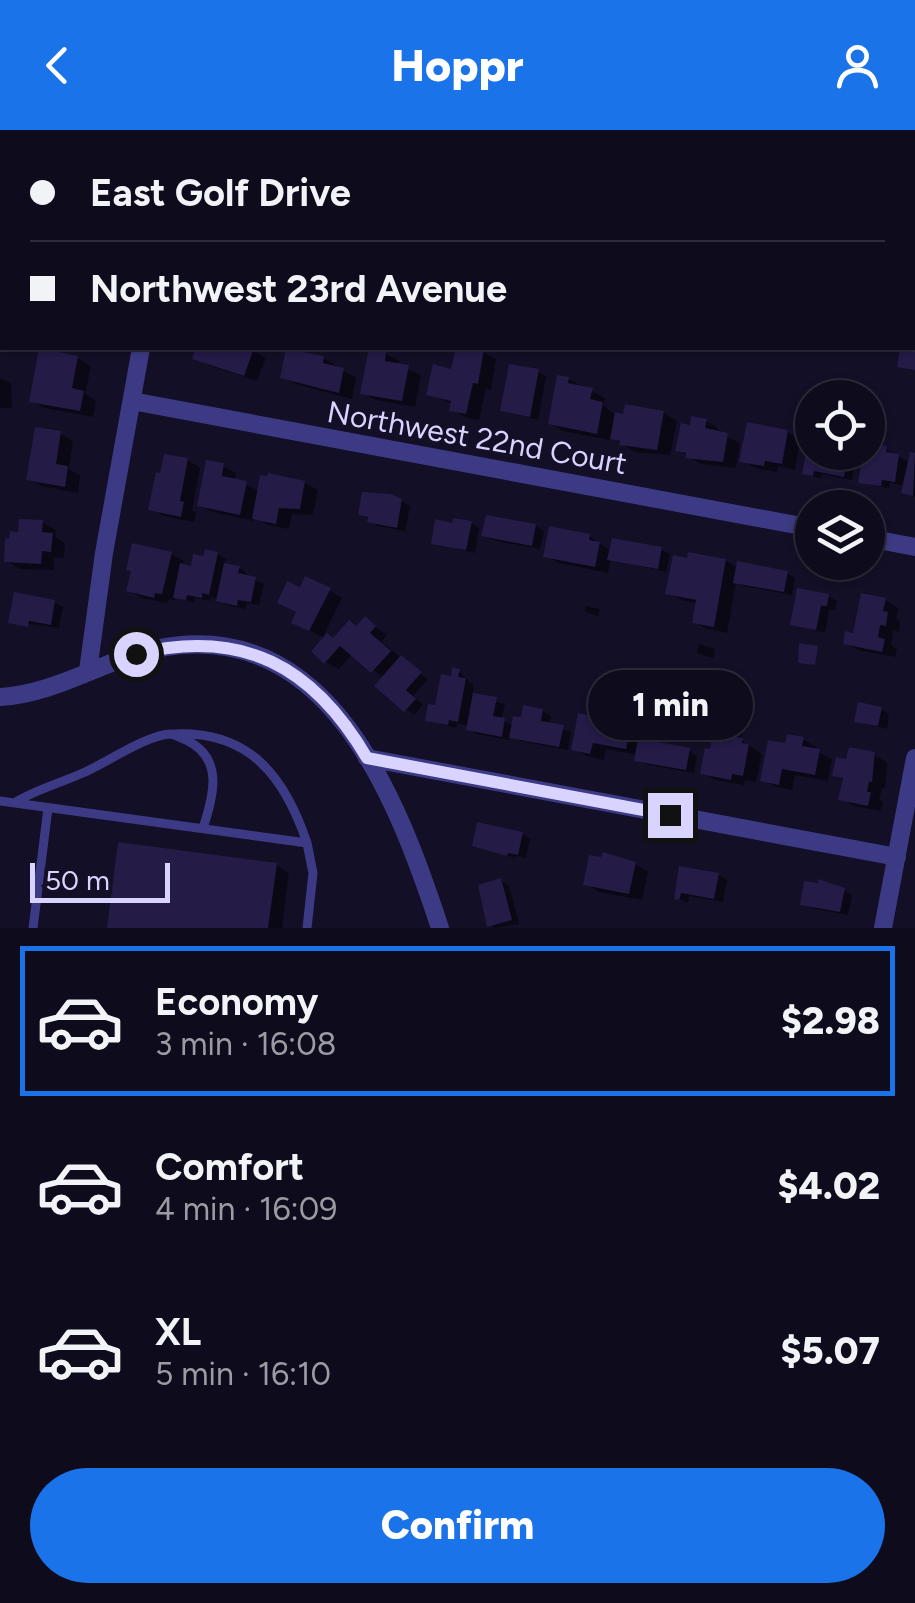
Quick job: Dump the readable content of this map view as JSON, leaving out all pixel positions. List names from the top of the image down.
{
  "streets": {
    "street": ["Northwest 22nd Court"]
  },
  "scale_bar": "50 m",
  "page": {
    "header": "Hoppr",
    "banner": ["East Golf Drive", "Northwest 23rd Avenue"],
    "bubble": "1 min",
    "scale": "50 m",
    "list": [
      {
        "name": "Economy",
        "note": "3 min · 16:08",
        "value": "$2.98"
      },
      {
        "name": "Comfort",
        "note": "4 min · 16:09",
        "value": "$4.02"
      },
      {
        "name": "XL",
        "note": "5 min · 16:10",
        "value": "$5.07"
      }
    ],
    "buttons": "Confirm"
  }
}
